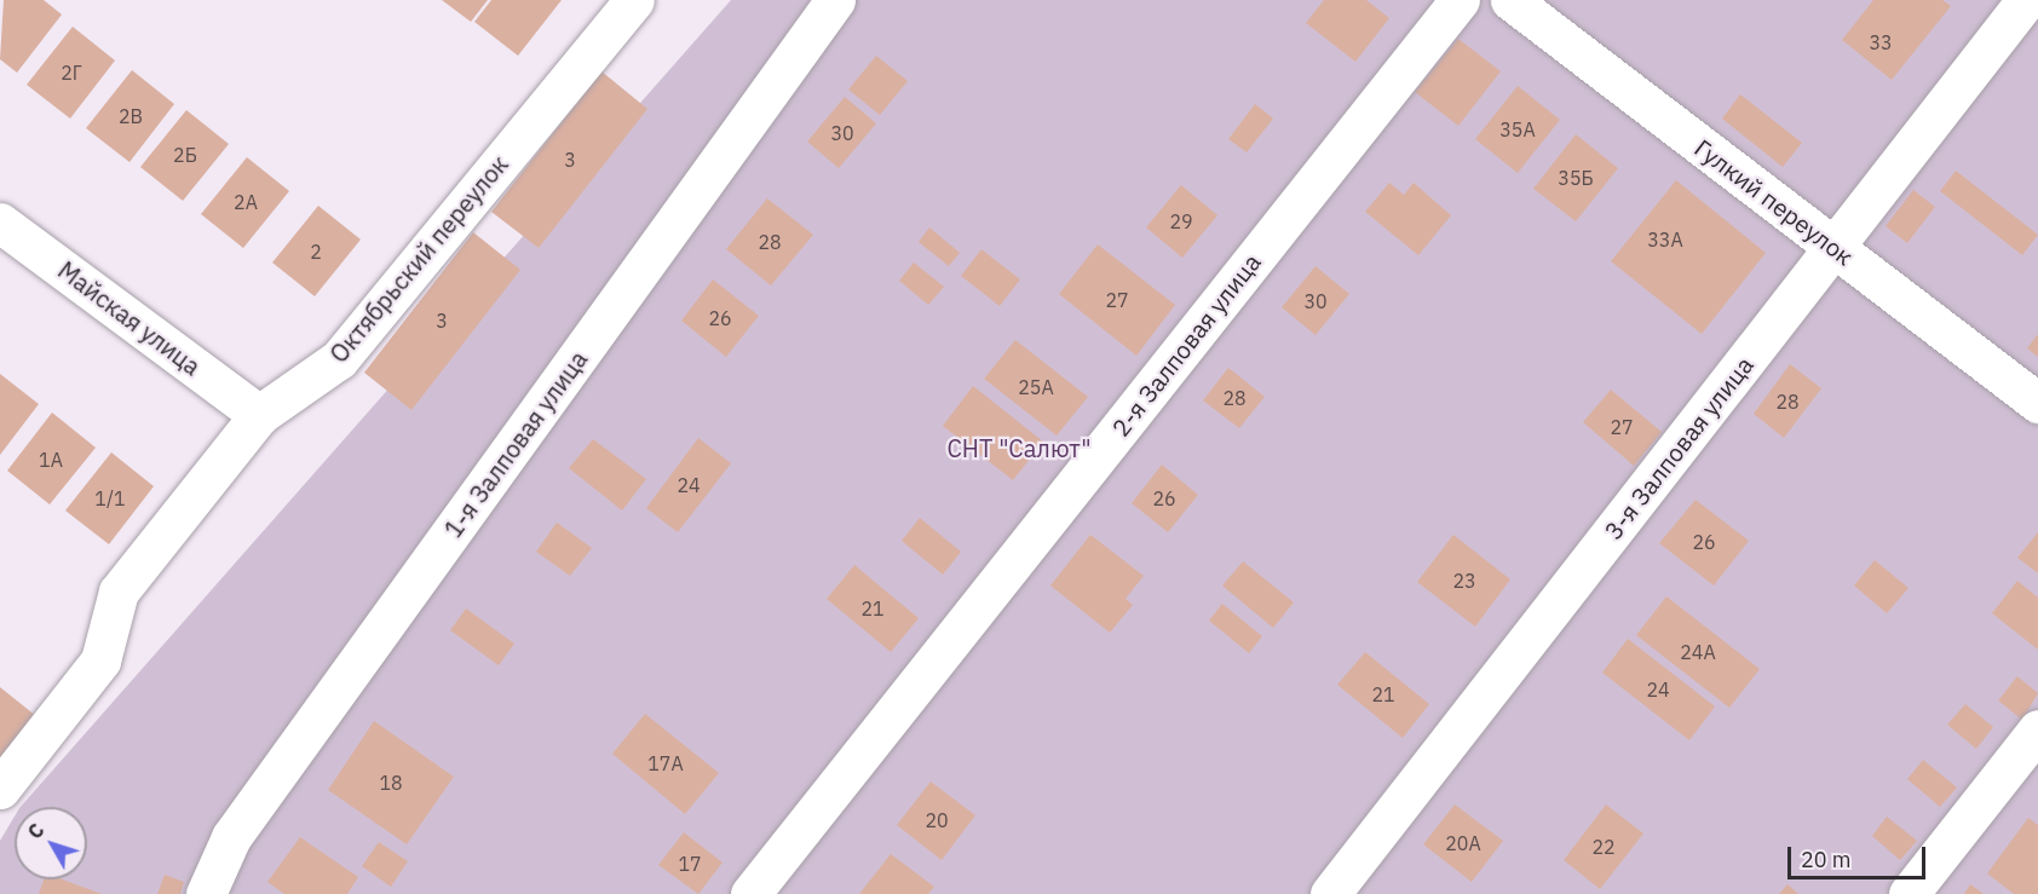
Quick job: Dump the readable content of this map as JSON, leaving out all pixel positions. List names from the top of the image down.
{
  "streets": {
    "street": [
      "Гулкий переулок",
      "Октябрьский переулок",
      "Майская улица",
      "2-я Залповая улица",
      "1-я Залповая улица",
      "3-я Залповая улица"
    ]
  },
  "crossings": [
    ["Гулкий переулок", "3-я Залповая улица"],
    ["Октябрьский переулок", "Майская улица"]
  ],
  "parks": ["СНТ \"Салют\""],
  "house_numbers": [
    "33",
    "2Г",
    "2В",
    "35А",
    "30",
    "2Б",
    "3",
    "35Б",
    "2А",
    "29",
    "33А",
    "28",
    "2",
    "27",
    "30",
    "26",
    "3",
    "25А",
    "28",
    "28",
    "27",
    "1А",
    "24",
    "1/1",
    "26",
    "26",
    "23",
    "21",
    "24А",
    "24",
    "21",
    "17А",
    "18",
    "20",
    "20А",
    "22",
    "17"
  ],
  "scale_bar": "20 m",
  "north": "top left"
}
